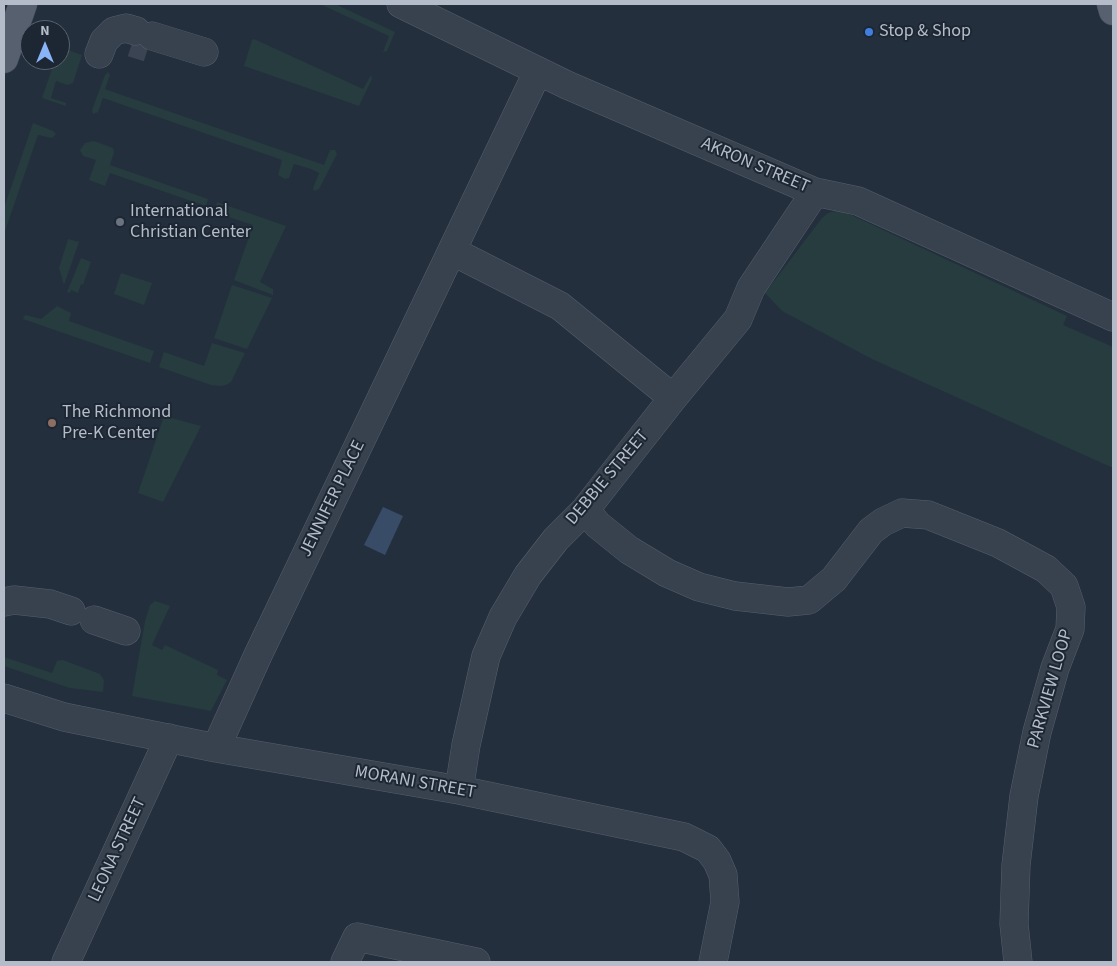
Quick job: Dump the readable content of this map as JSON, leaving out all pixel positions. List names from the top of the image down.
{
  "streets": {
    "street": [
      "AKRON STREET",
      "DEBBIE STREET",
      "JENNIFER PLACE",
      "PARKVIEW LOOP",
      "MORANI STREET",
      "LEONA STREET"
    ]
  },
  "crossings": [
    ["AKRON STREET", "DEBBIE STREET"],
    ["AKRON STREET", "JENNIFER PLACE"],
    ["DEBBIE STREET", "PARKVIEW LOOP"],
    ["DEBBIE STREET", "MORANI STREET"],
    ["JENNIFER PLACE", "MORANI STREET"],
    ["MORANI STREET", "LEONA STREET"]
  ],
  "places": ["Stop & Shop", "International Christian Center", "The Richmond Pre-K Center"],
  "north": "top"
}
